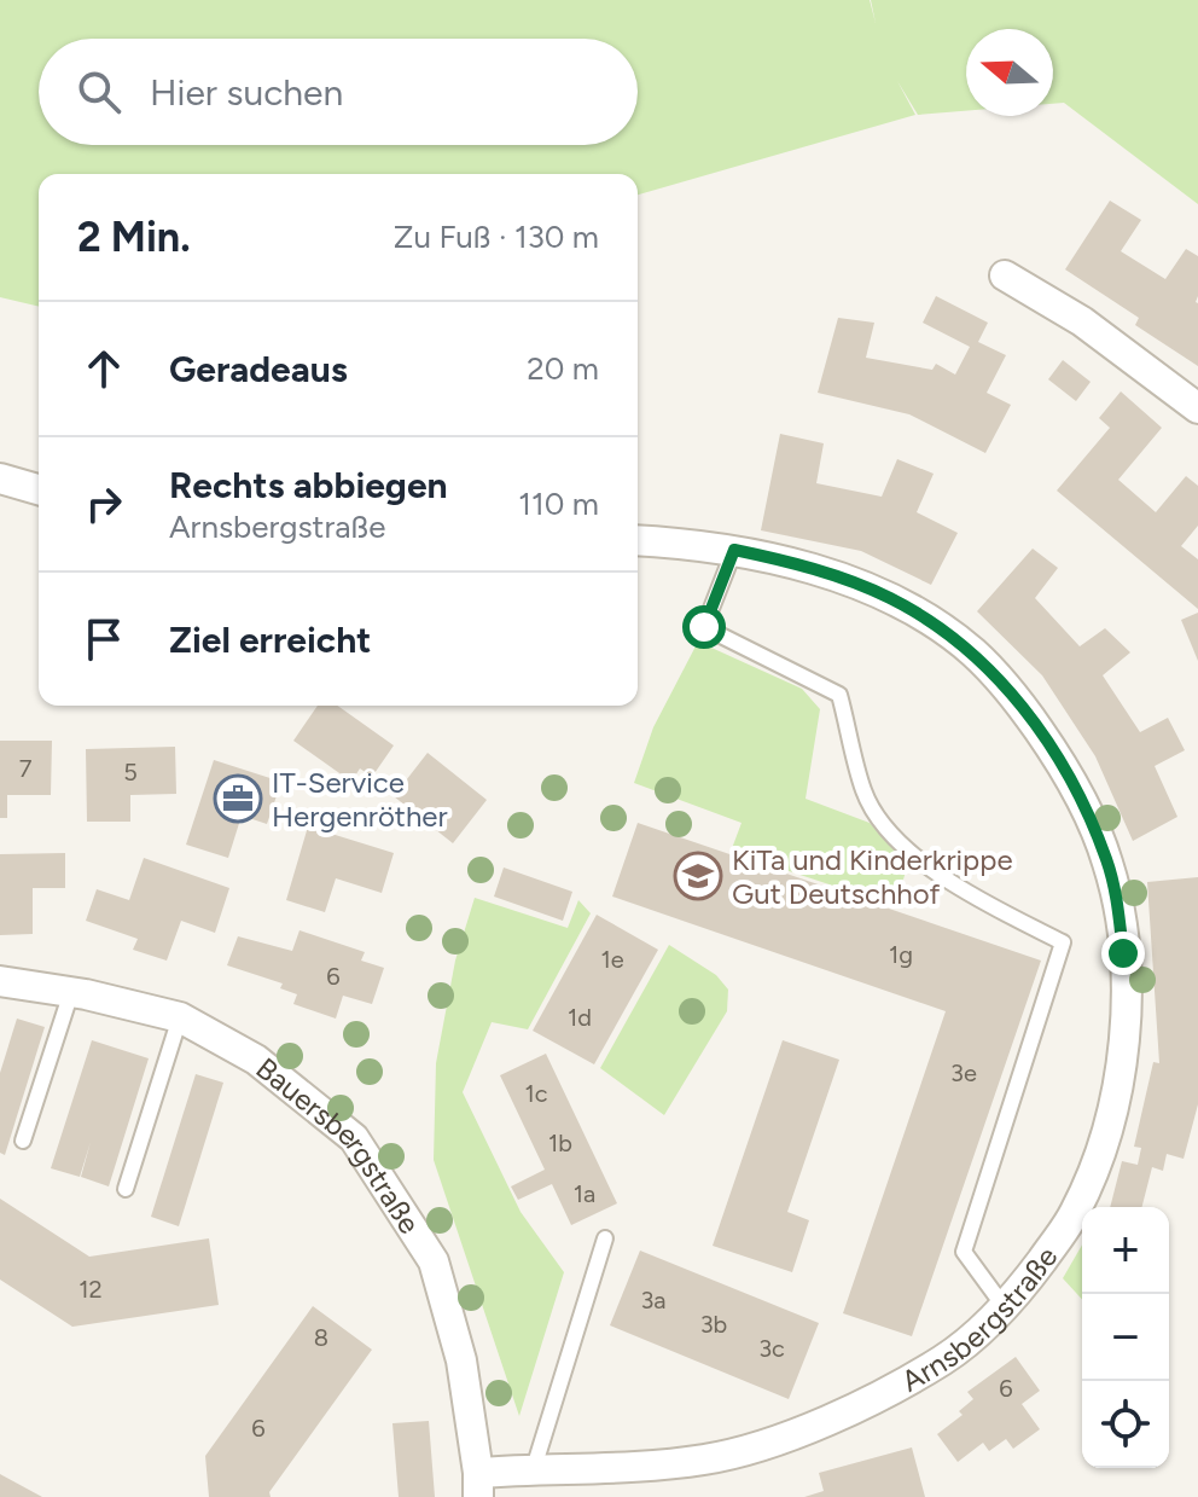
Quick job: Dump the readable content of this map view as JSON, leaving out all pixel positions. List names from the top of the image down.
{
  "streets": {
    "street": ["Bauersbergstraße", "Arnsbergstraße"]
  },
  "crossings": [
    ["Bauersbergstraße", "Arnsbergstraße"]
  ],
  "places": {
    "office": ["IT-Service Hergenröther"],
    "school or university": ["KiTa und Kinderkrippe Gut Deutschhof"]
  },
  "house_numbers": [
    "7",
    "5",
    "1g",
    "1e",
    "6",
    "1d",
    "3e",
    "1c",
    "1b",
    "1a",
    "12",
    "3a",
    "3b",
    "8",
    "3c",
    "6",
    "6"
  ],
  "north": "left",
  "page": {
    "search": "Hier suchen",
    "heading": ["2 Min.", "Zu Fuß · 130 m"],
    "list": [
      ["Geradeaus", "20 m"],
      ["Rechts abbiegen", "Arnsbergstraße", "110 m"],
      "Ziel erreicht"
    ],
    "map_buttons": ["+", "−"]
  }
}
